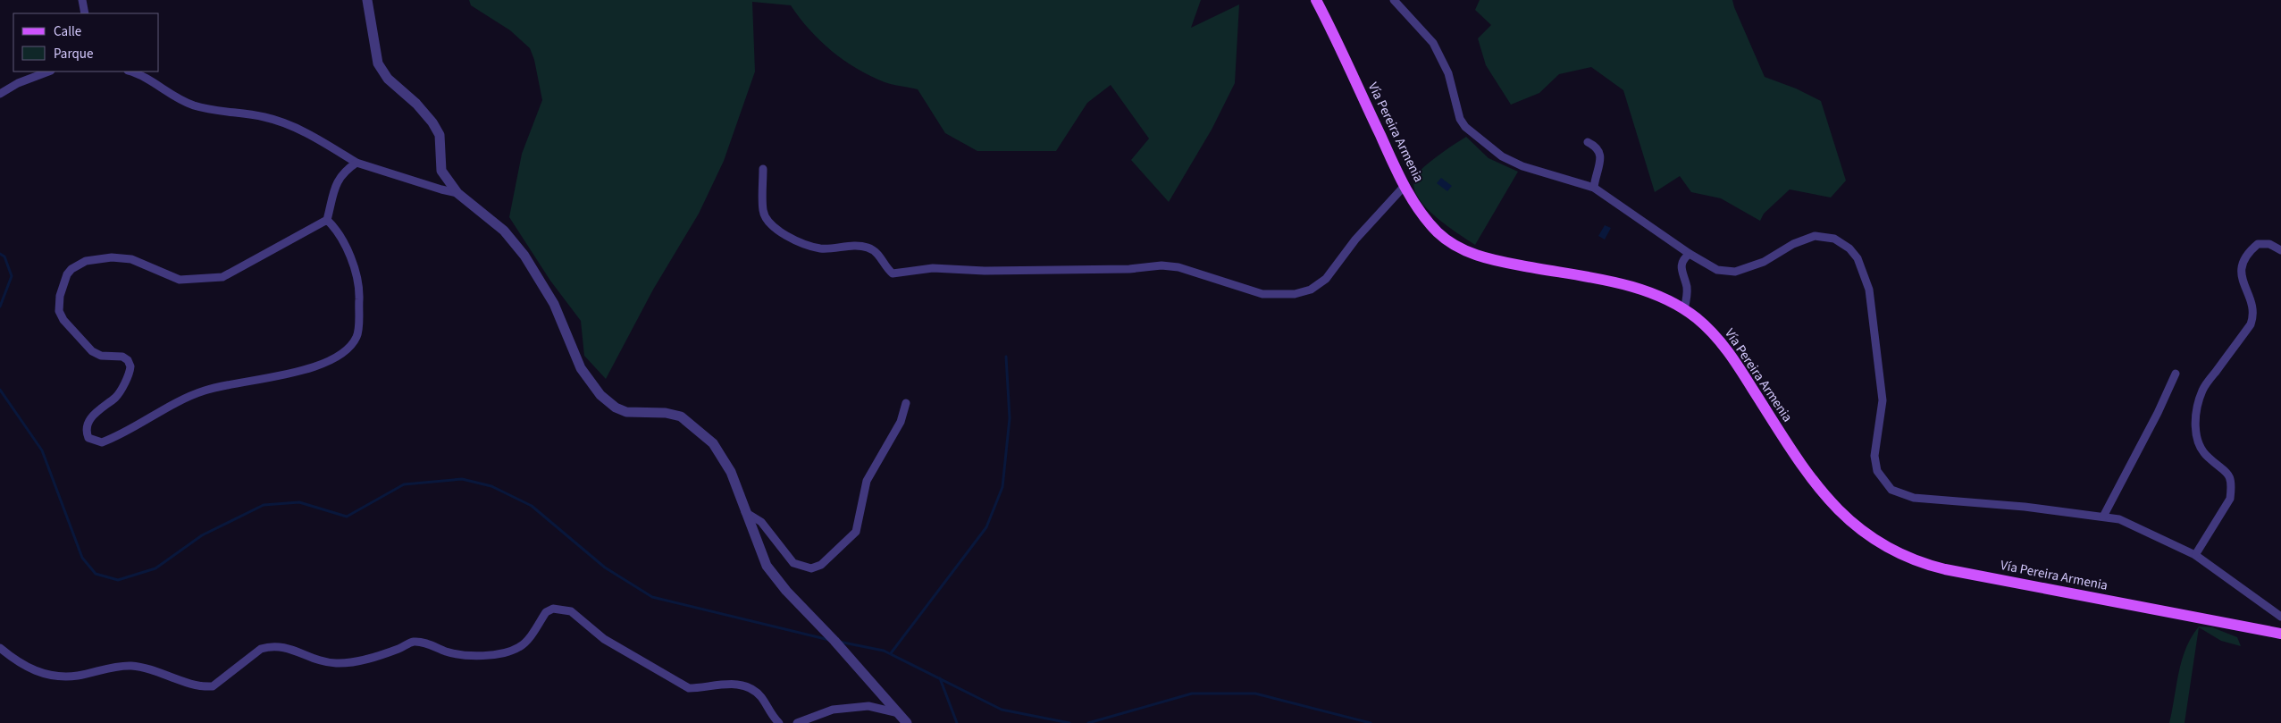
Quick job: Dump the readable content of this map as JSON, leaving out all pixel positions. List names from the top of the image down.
{
  "streets": {
    "main road": ["Vía Pereira Armenia"]
  },
  "legend": ["Calle", "Parque"]
}
